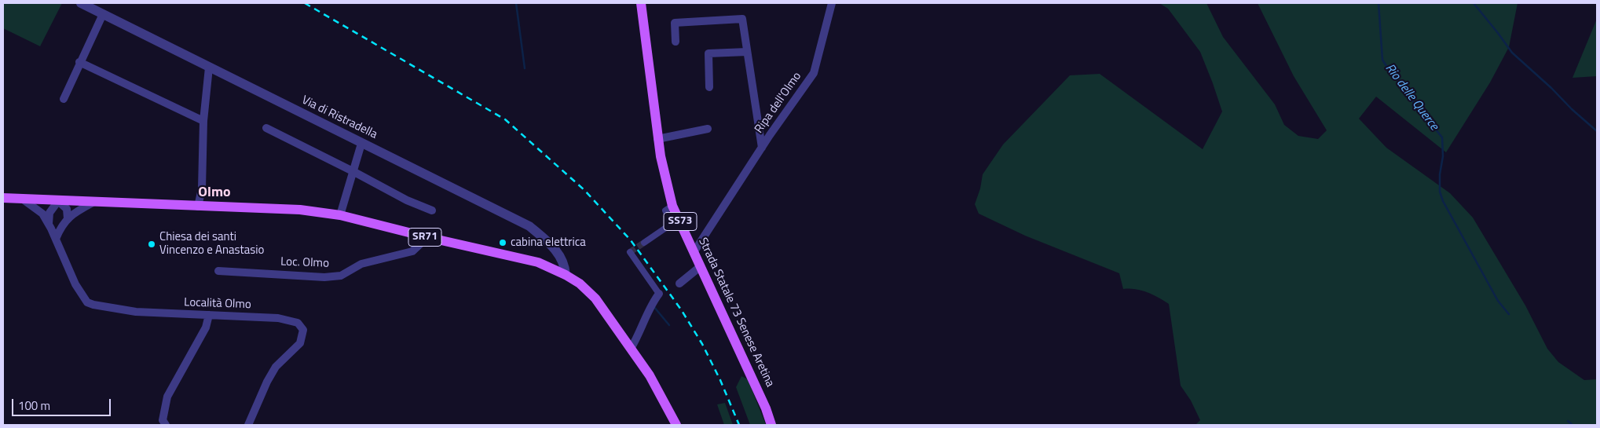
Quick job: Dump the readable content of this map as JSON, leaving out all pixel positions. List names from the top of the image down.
{
  "streets": {
    "main road": ["SS73", "SR71", "Strada Statale 73 Senese Aretina"],
    "street": [
      "Ripa dell'Olmo",
      "Via di Ristradella",
      "Loc. Olmo",
      "Località Olmo"
    ]
  },
  "crossings": [
    ["Ripa dell'Olmo", "Strada Statale 73 Senese Aretina"],
    ["Via di Ristradella", "SR71"],
    ["SR71", "Loc. Olmo"]
  ],
  "districts": ["Olmo"],
  "water": ["Rio delle Querce"],
  "places": ["cabina elettrica", "Chiesa dei santi Vincenzo e Anastasio"],
  "scale_bar": "100 m"
}
